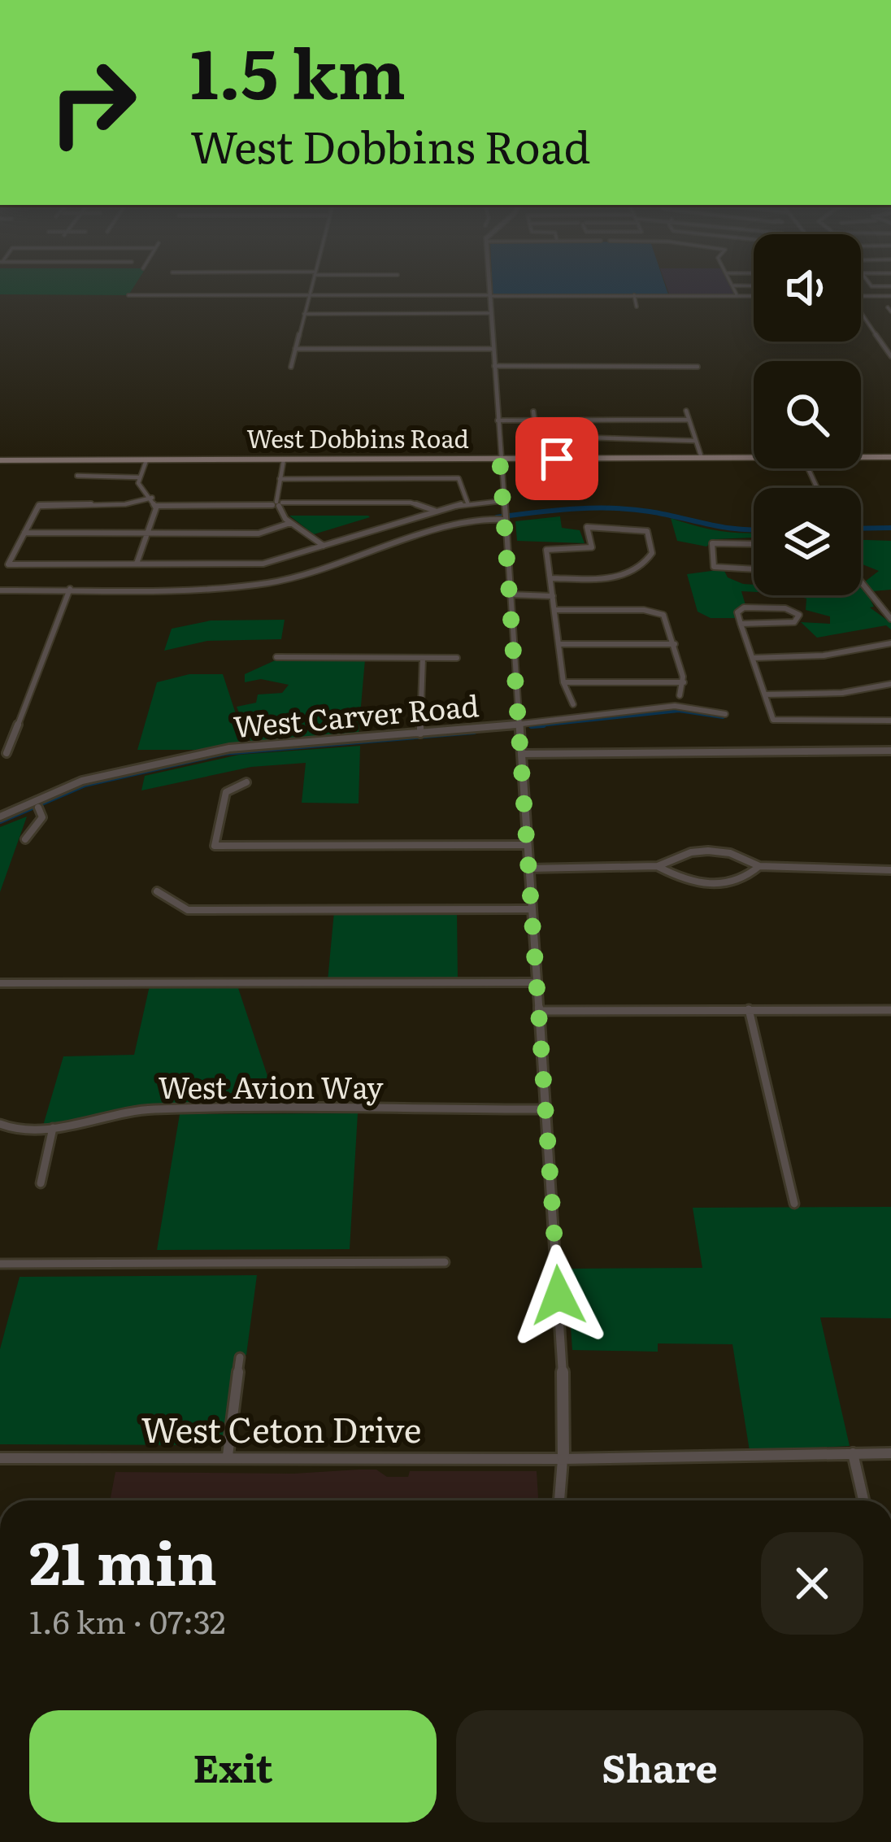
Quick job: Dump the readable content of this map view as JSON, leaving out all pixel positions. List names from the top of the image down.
{
  "streets": {
    "main road": ["West Dobbins Road"],
    "street": ["West Carver Road", "West Avion Way", "West Ceton Drive"]
  },
  "page": {
    "turn": ["1.5 km", "West Dobbins Road"],
    "heading": ["21 min", "1.6 km · 07:32"],
    "buttons": ["Exit", "Share"]
  }
}
